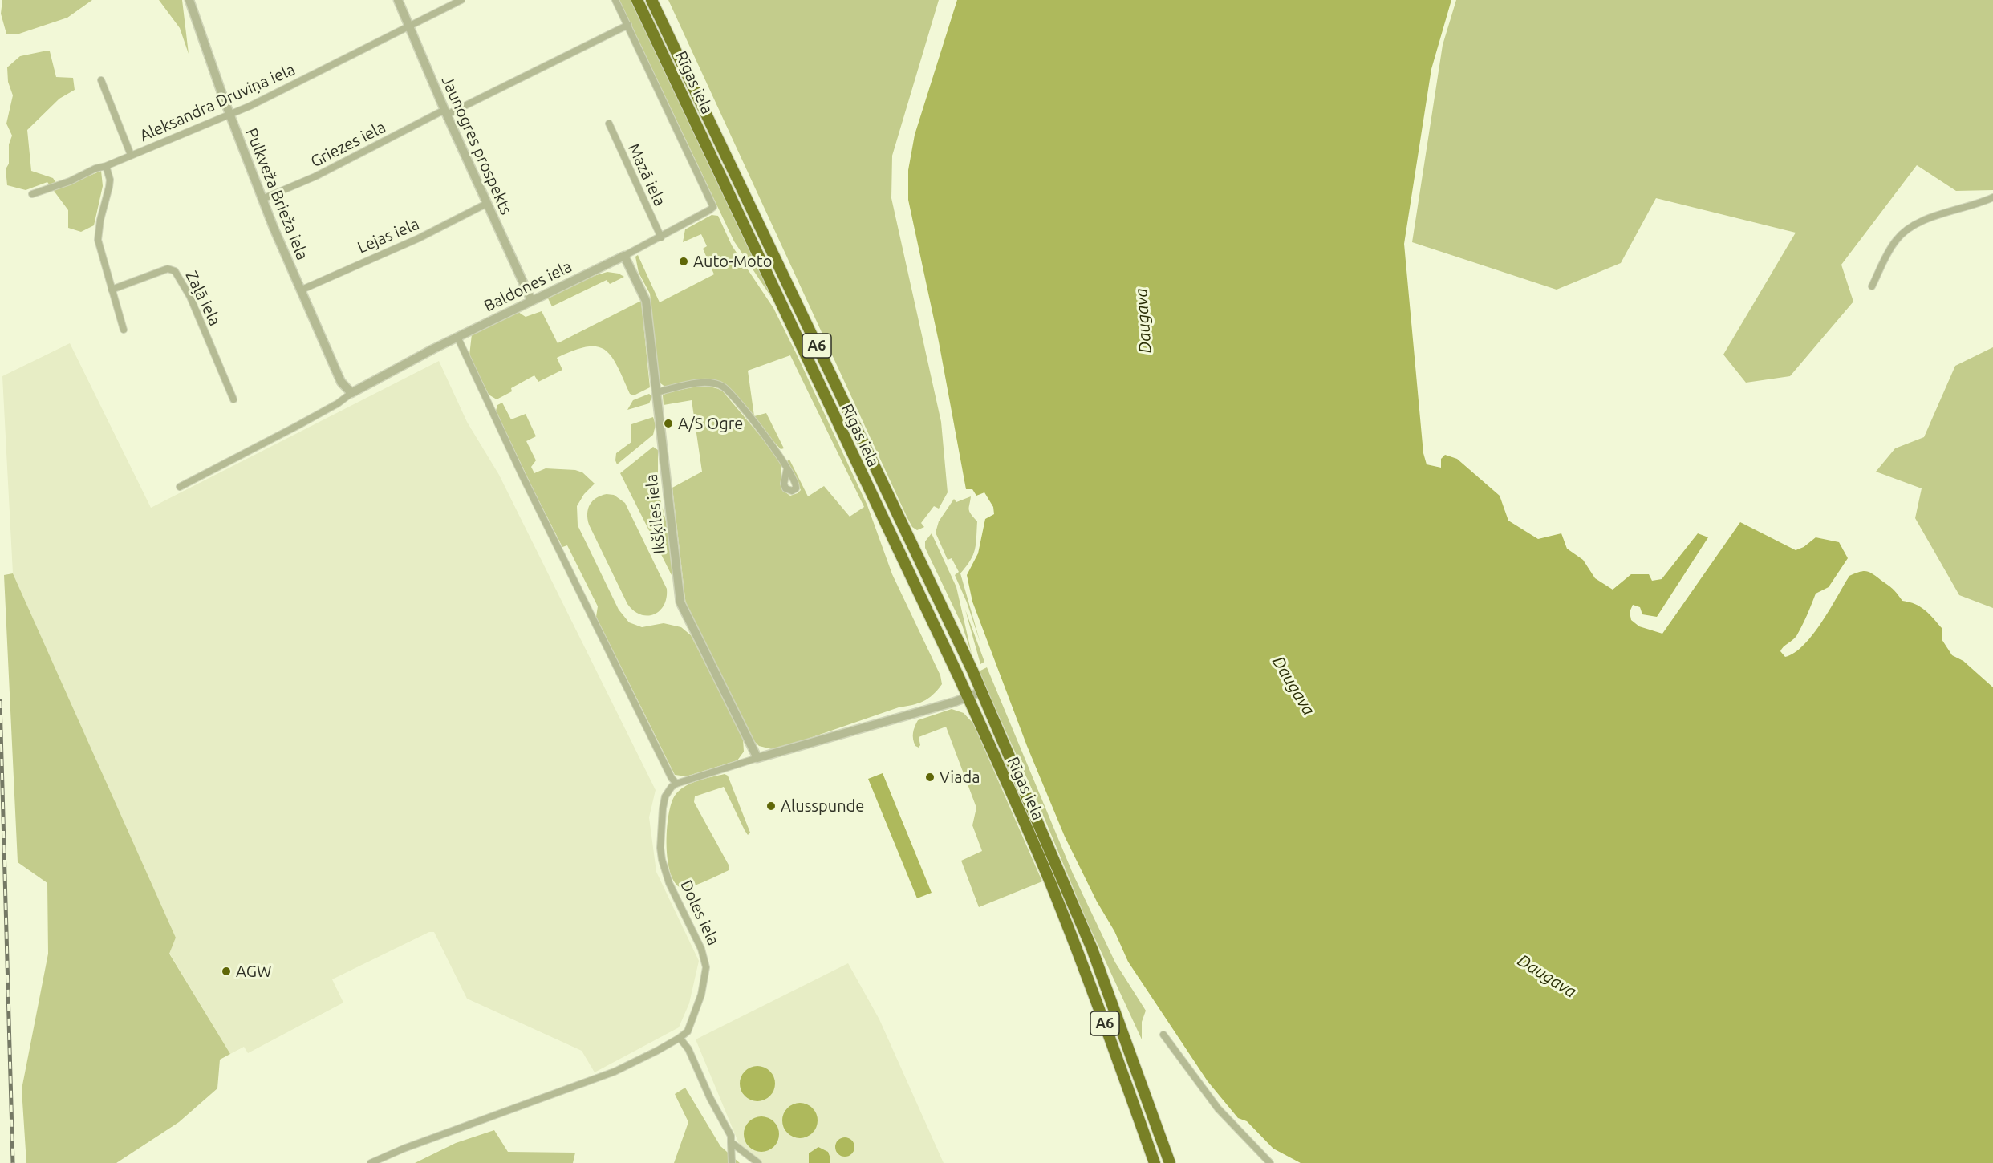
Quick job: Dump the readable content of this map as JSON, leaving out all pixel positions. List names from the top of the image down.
{
  "streets": {
    "highway": ["Rīgas iela", "A6"],
    "street": [
      "Aleksandra Druviņa iela",
      "Griezes iela",
      "Jaunogres prospekts",
      "Mazā iela",
      "Pulkveža Brieža iela",
      "Lejas iela",
      "Baldones iela",
      "Zaļā iela",
      "Ikšķiles iela",
      "Doles iela"
    ]
  },
  "crossings": [
    ["Aleksandra Druviņa iela", "Jaunogres prospekts"],
    ["Aleksandra Druviņa iela", "Pulkveža Brieža iela"],
    ["Griezes iela", "Jaunogres prospekts"],
    ["Griezes iela", "Pulkveža Brieža iela"],
    ["Griezes iela", "Baldones iela"],
    ["Jaunogres prospekts", "Lejas iela"],
    ["Jaunogres prospekts", "Baldones iela"],
    ["Mazā iela", "Baldones iela"],
    ["Pulkveža Brieža iela", "Lejas iela"],
    ["Pulkveža Brieža iela", "Baldones iela"],
    ["Baldones iela", "Ikšķiles iela"]
  ],
  "water": ["Daugava"],
  "places": [
    "Auto-Moto",
    "A/S Ogre",
    "Viada",
    "Alusspunde",
    "AGW"
  ]
}
